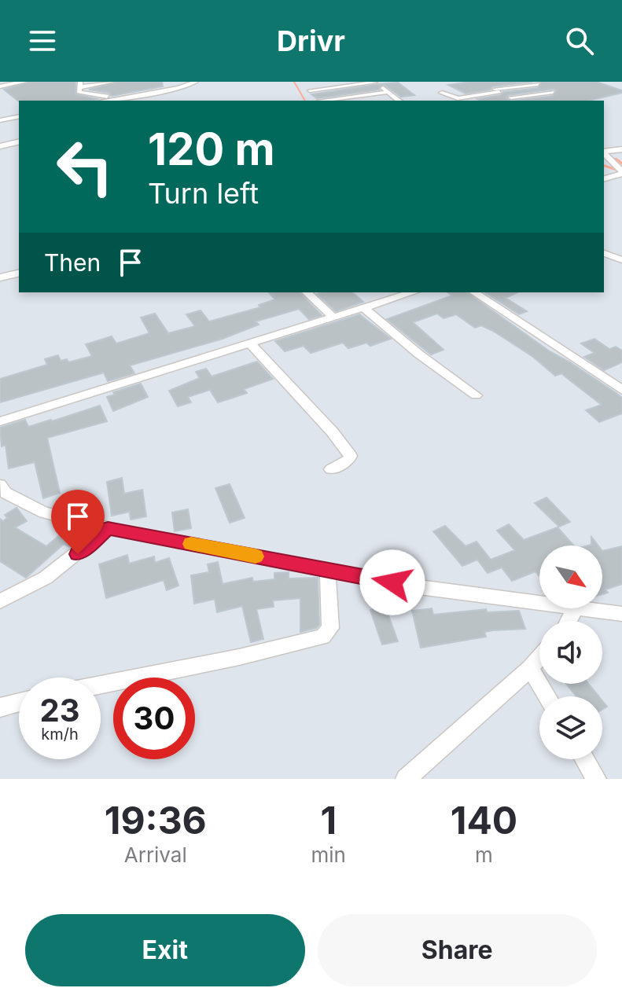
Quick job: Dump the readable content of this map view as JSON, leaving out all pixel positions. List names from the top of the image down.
{
  "north": "bottom right",
  "page": {
    "header": "Drivr",
    "turn": ["120 m", "Turn left"],
    "then": "Then",
    "speed": "23 km/h",
    "limit": "30",
    "eta": [
      "19:36",
      "Arrival",
      "1",
      "min",
      "140",
      "m"
    ],
    "buttons": ["Exit", "Share"]
  }
}
